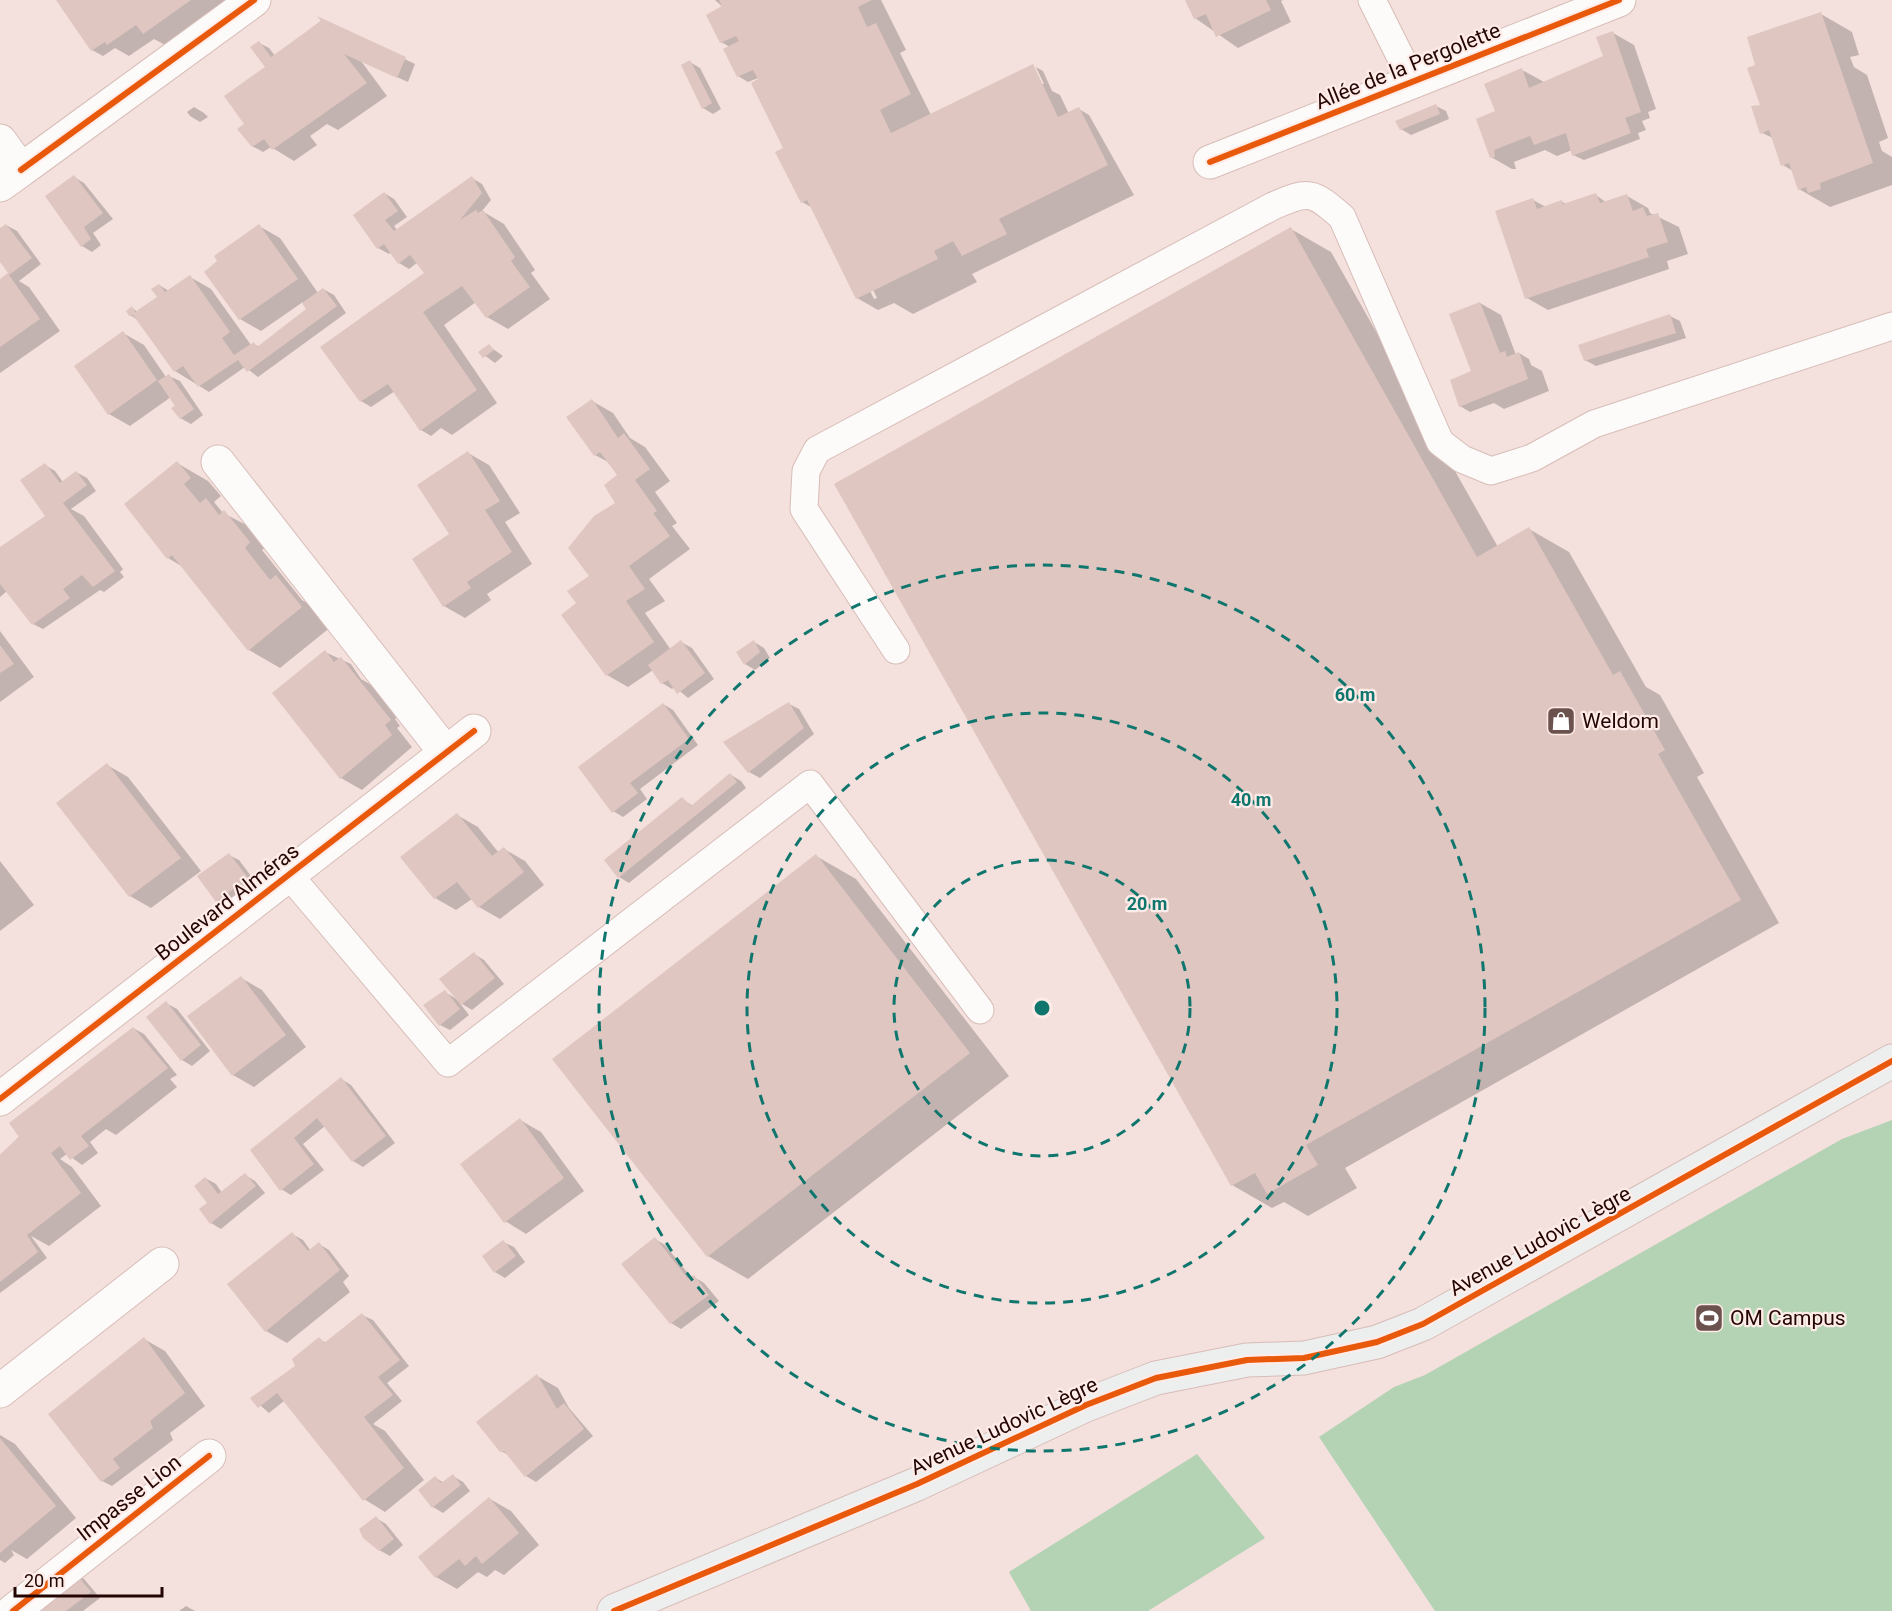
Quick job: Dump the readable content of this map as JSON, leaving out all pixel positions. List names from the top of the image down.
{
  "streets": {
    "street": [
      "Allée de la Pergolette",
      "Boulevard Alméras",
      "Avenue Ludovic Lègre",
      "Impasse Lion"
    ]
  },
  "places": {
    "shop": ["Weldom"],
    "sports": ["OM Campus"]
  },
  "scale_bar": "20 m",
  "rings": ["60 m", "40 m", "20 m"]
}
